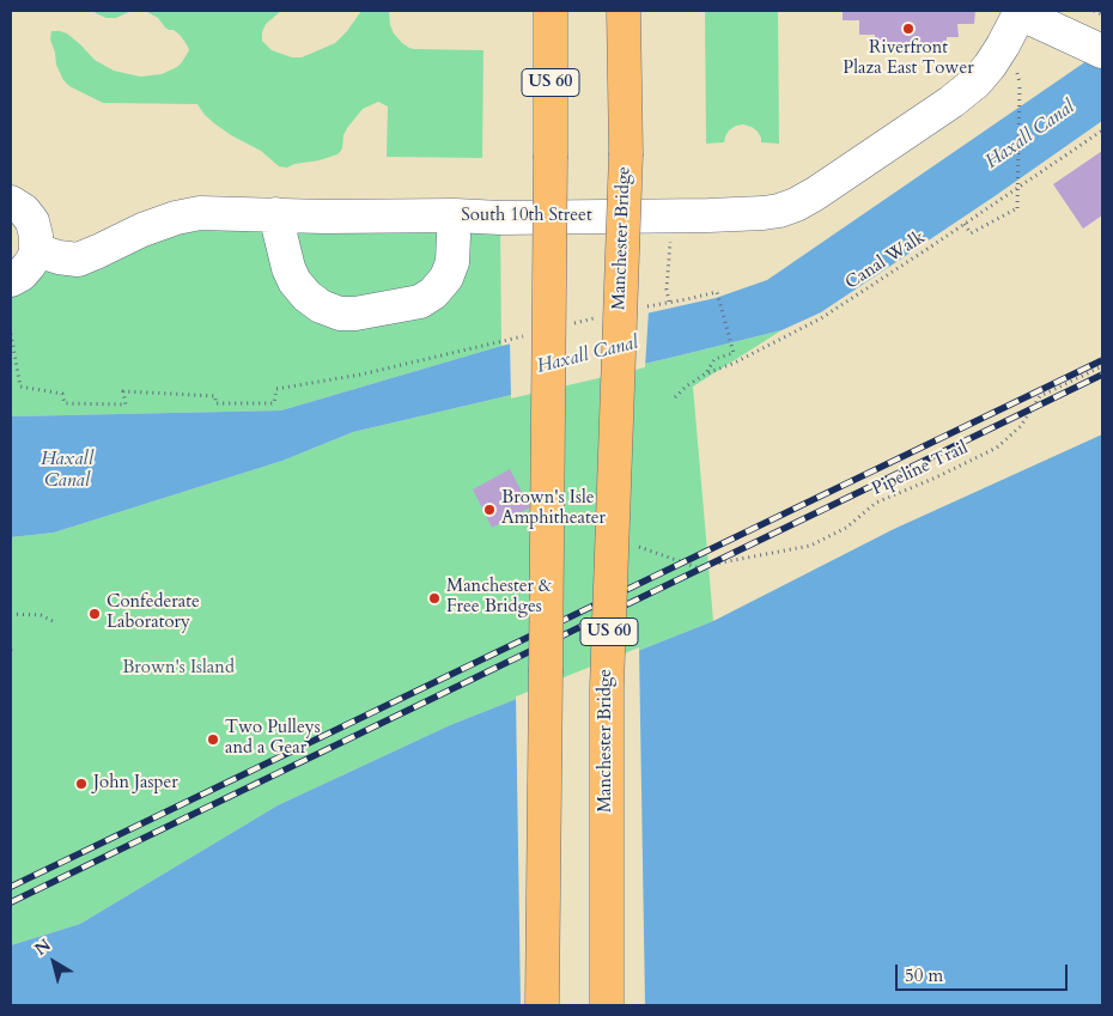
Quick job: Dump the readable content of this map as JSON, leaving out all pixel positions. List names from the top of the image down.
{
  "streets": {
    "main road": ["US 60", "Manchester Bridge"],
    "street": ["South 10th Street"],
    "path": ["Canal Walk", "Pipeline Trail"]
  },
  "water": ["Haxall Canal"],
  "parks": ["Brown's Island"],
  "places": [
    "Riverfront Plaza East Tower",
    "Brown's Isle Amphitheater",
    "Manchester & Free Bridges",
    "Confederate Laboratory",
    "Two Pulleys and a Gear",
    "John Jasper"
  ],
  "scale_bar": "50 m",
  "north": "top left"
}
